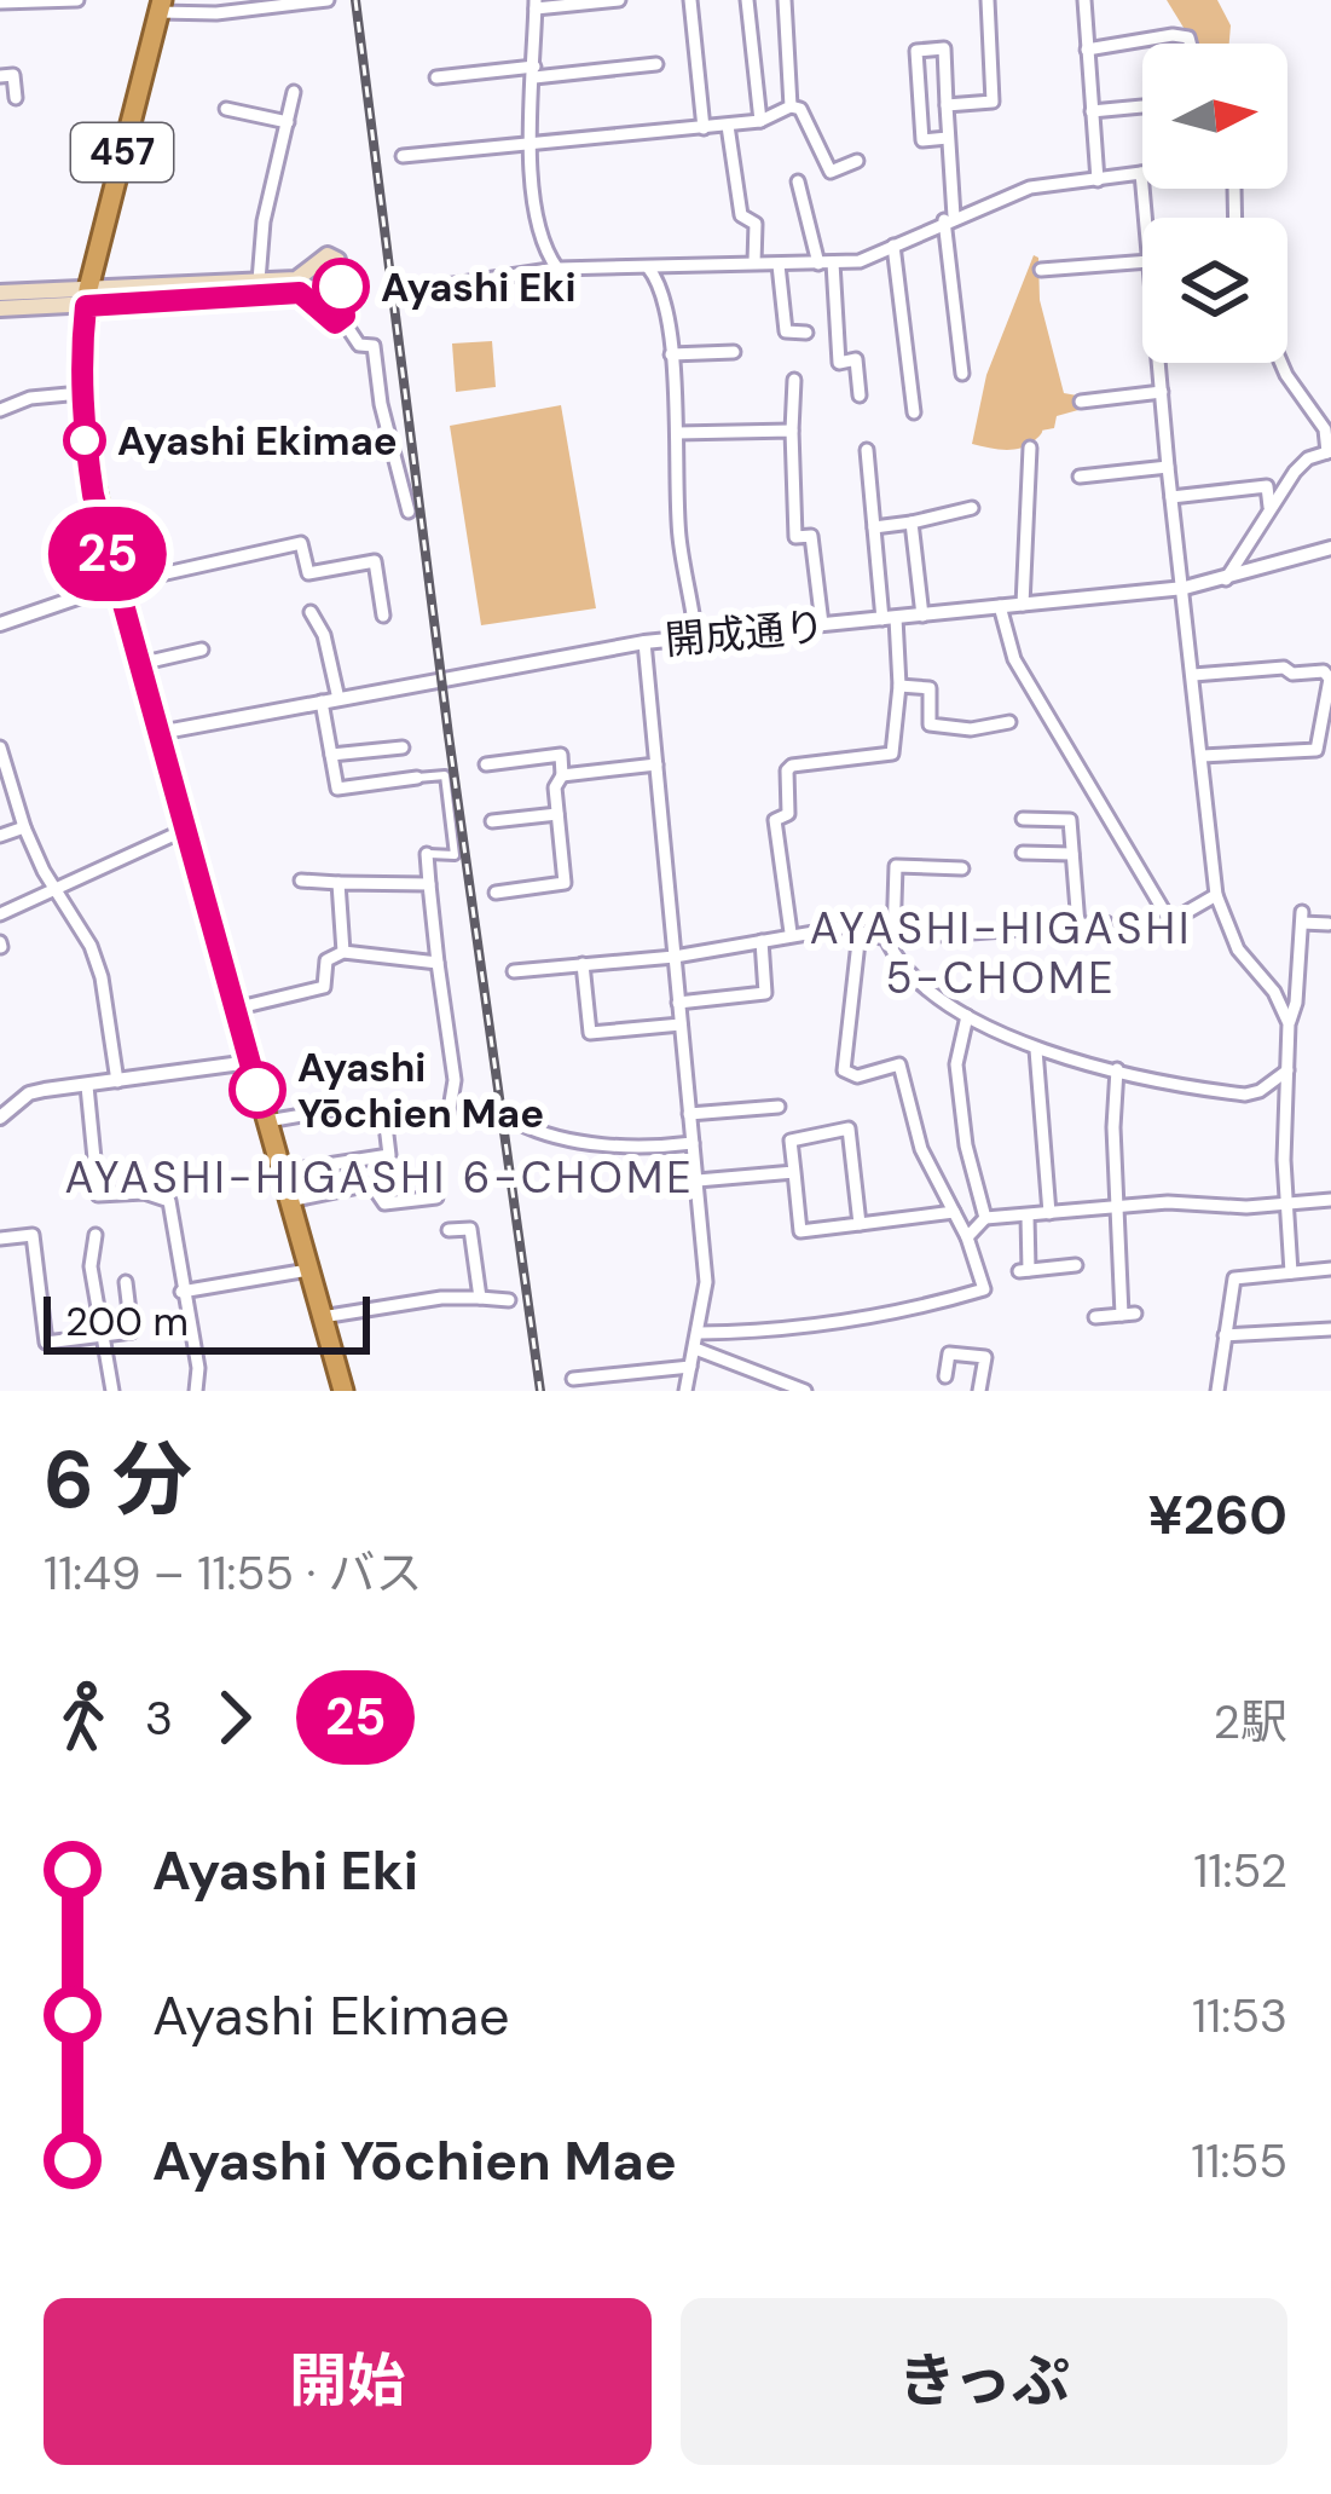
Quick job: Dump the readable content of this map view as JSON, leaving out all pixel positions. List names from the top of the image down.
{
  "streets": {
    "highway": ["457"],
    "street": ["開成通り"]
  },
  "crossings": [
    ["457", "開成通り"]
  ],
  "districts": ["AYASHI-HIGASHI 5-CHOME", "AYASHI-HIGASHI 6-CHOME"],
  "places": ["Ayashi Eki", "Ayashi Ekimae", "Ayashi Yōchien Mae"],
  "lines": ["bus line 25"],
  "scale_bar": "200 m",
  "north": "right",
  "page": {
    "on_map": "25",
    "scale": "200 m",
    "heading": ["6 分", "11:49 – 11:55 · バス", "¥260"],
    "legs": ["3", "25", "2駅"],
    "list": [
      {
        "name": "Ayashi Eki",
        "value": "11:52"
      },
      {
        "name": "Ayashi Ekimae",
        "value": "11:53"
      },
      {
        "name": "Ayashi Yōchien Mae",
        "value": "11:55"
      }
    ],
    "buttons": ["開始", "きっぷ"]
  }
}
